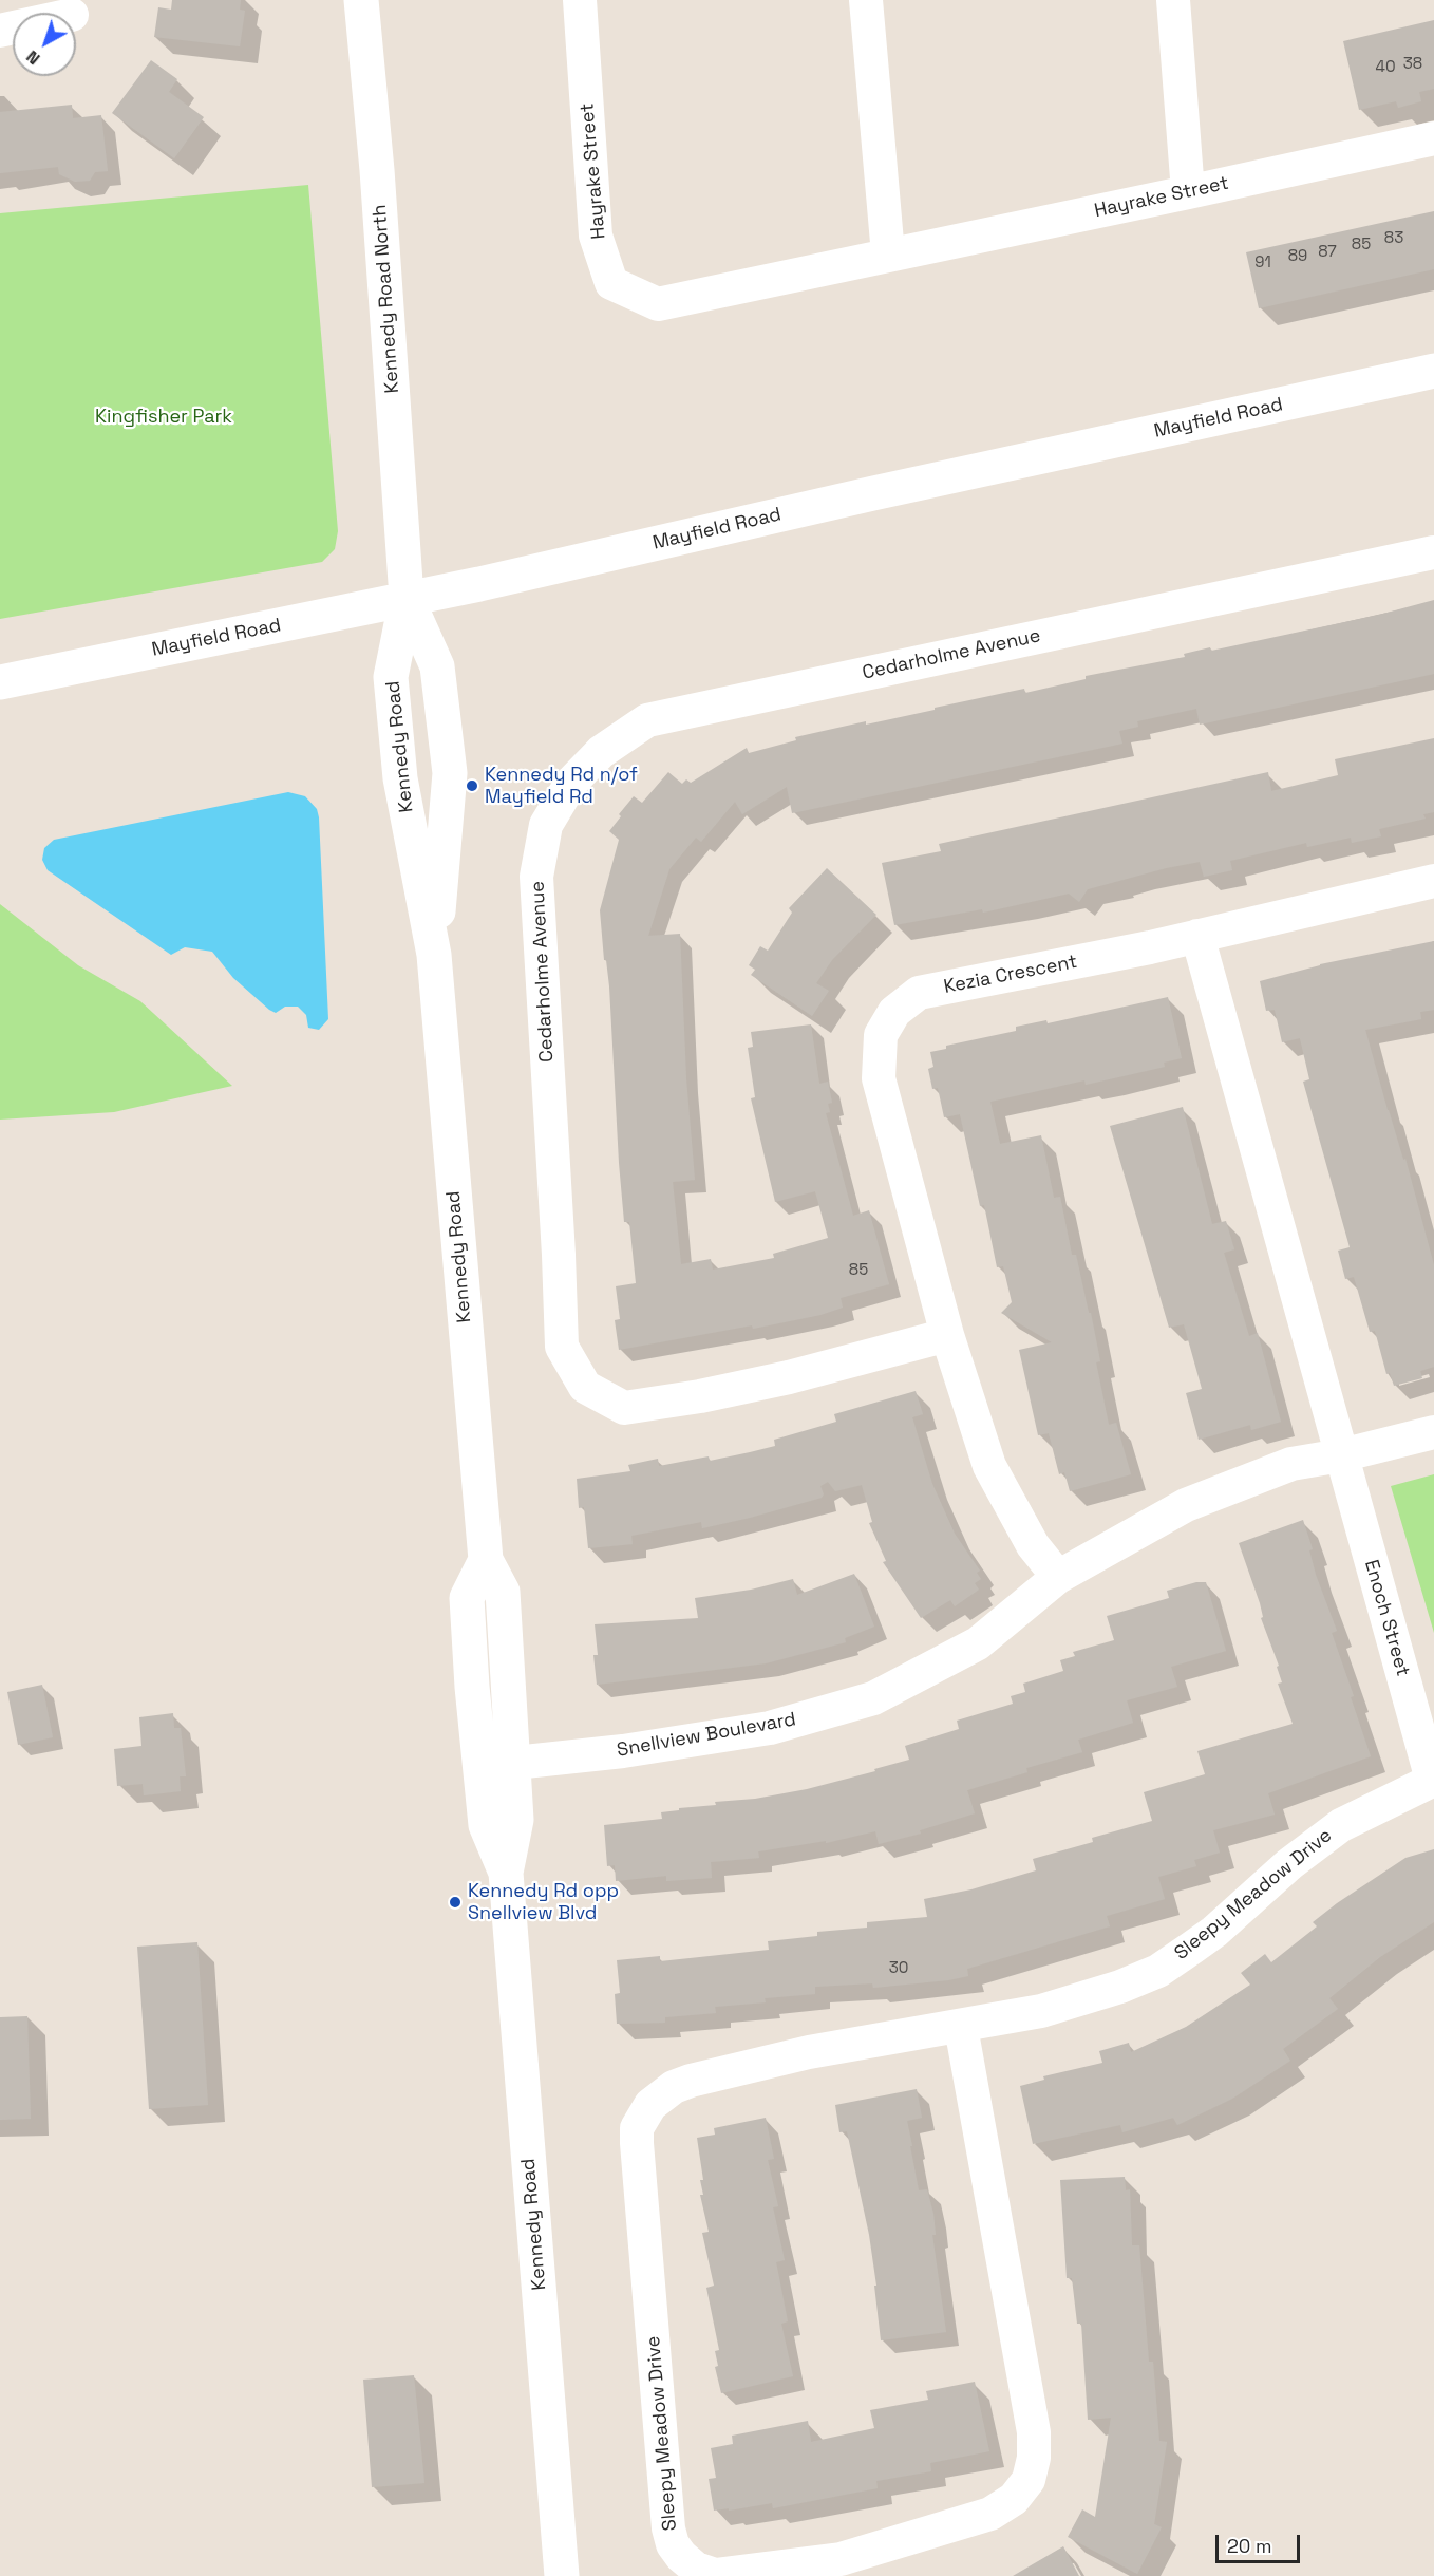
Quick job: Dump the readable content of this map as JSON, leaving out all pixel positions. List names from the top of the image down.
{
  "streets": {
    "main road": ["Kennedy Road North", "Mayfield Road", "Kennedy Road"],
    "street": [
      "Hayrake Street",
      "Cedarholme Avenue",
      "Kezia Crescent",
      "Enoch Street",
      "Snellview Boulevard",
      "Sleepy Meadow Drive"
    ]
  },
  "crossings": [
    ["Kennedy Road North", "Mayfield Road"],
    ["Kennedy Road North", "Kennedy Road"],
    ["Mayfield Road", "Kennedy Road"],
    ["Cedarholme Avenue", "Kezia Crescent"],
    ["Kennedy Road", "Snellview Boulevard"],
    ["Kezia Crescent", "Snellview Boulevard"],
    ["Enoch Street", "Snellview Boulevard"],
    ["Enoch Street", "Sleepy Meadow Drive"]
  ],
  "parks": ["Kingfisher Park"],
  "places": ["Kennedy Rd n/of Mayfield Rd", "Kennedy Rd opp Snellview Blvd"],
  "house_numbers": [
    "38",
    "40",
    "83",
    "85",
    "87",
    "89",
    "91",
    "85",
    "30"
  ],
  "scale_bar": "20 m",
  "north": "bottom left"
}
